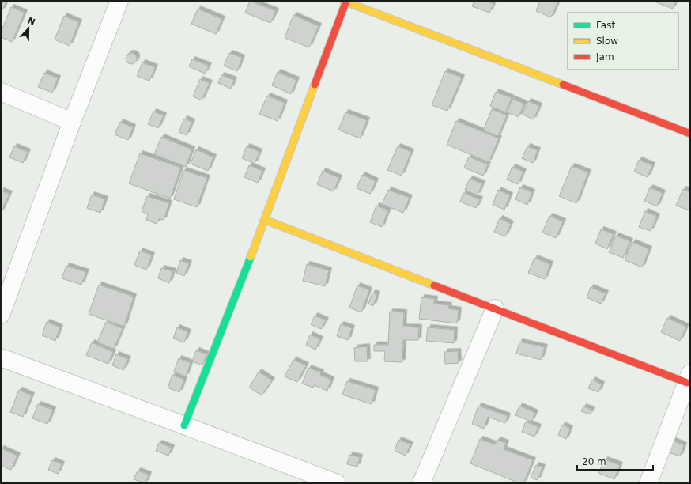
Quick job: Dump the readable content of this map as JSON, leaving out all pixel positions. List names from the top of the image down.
{
  "legend": ["Fast", "Slow", "Jam"],
  "scale_bar": "20 m",
  "north": "top"
}
